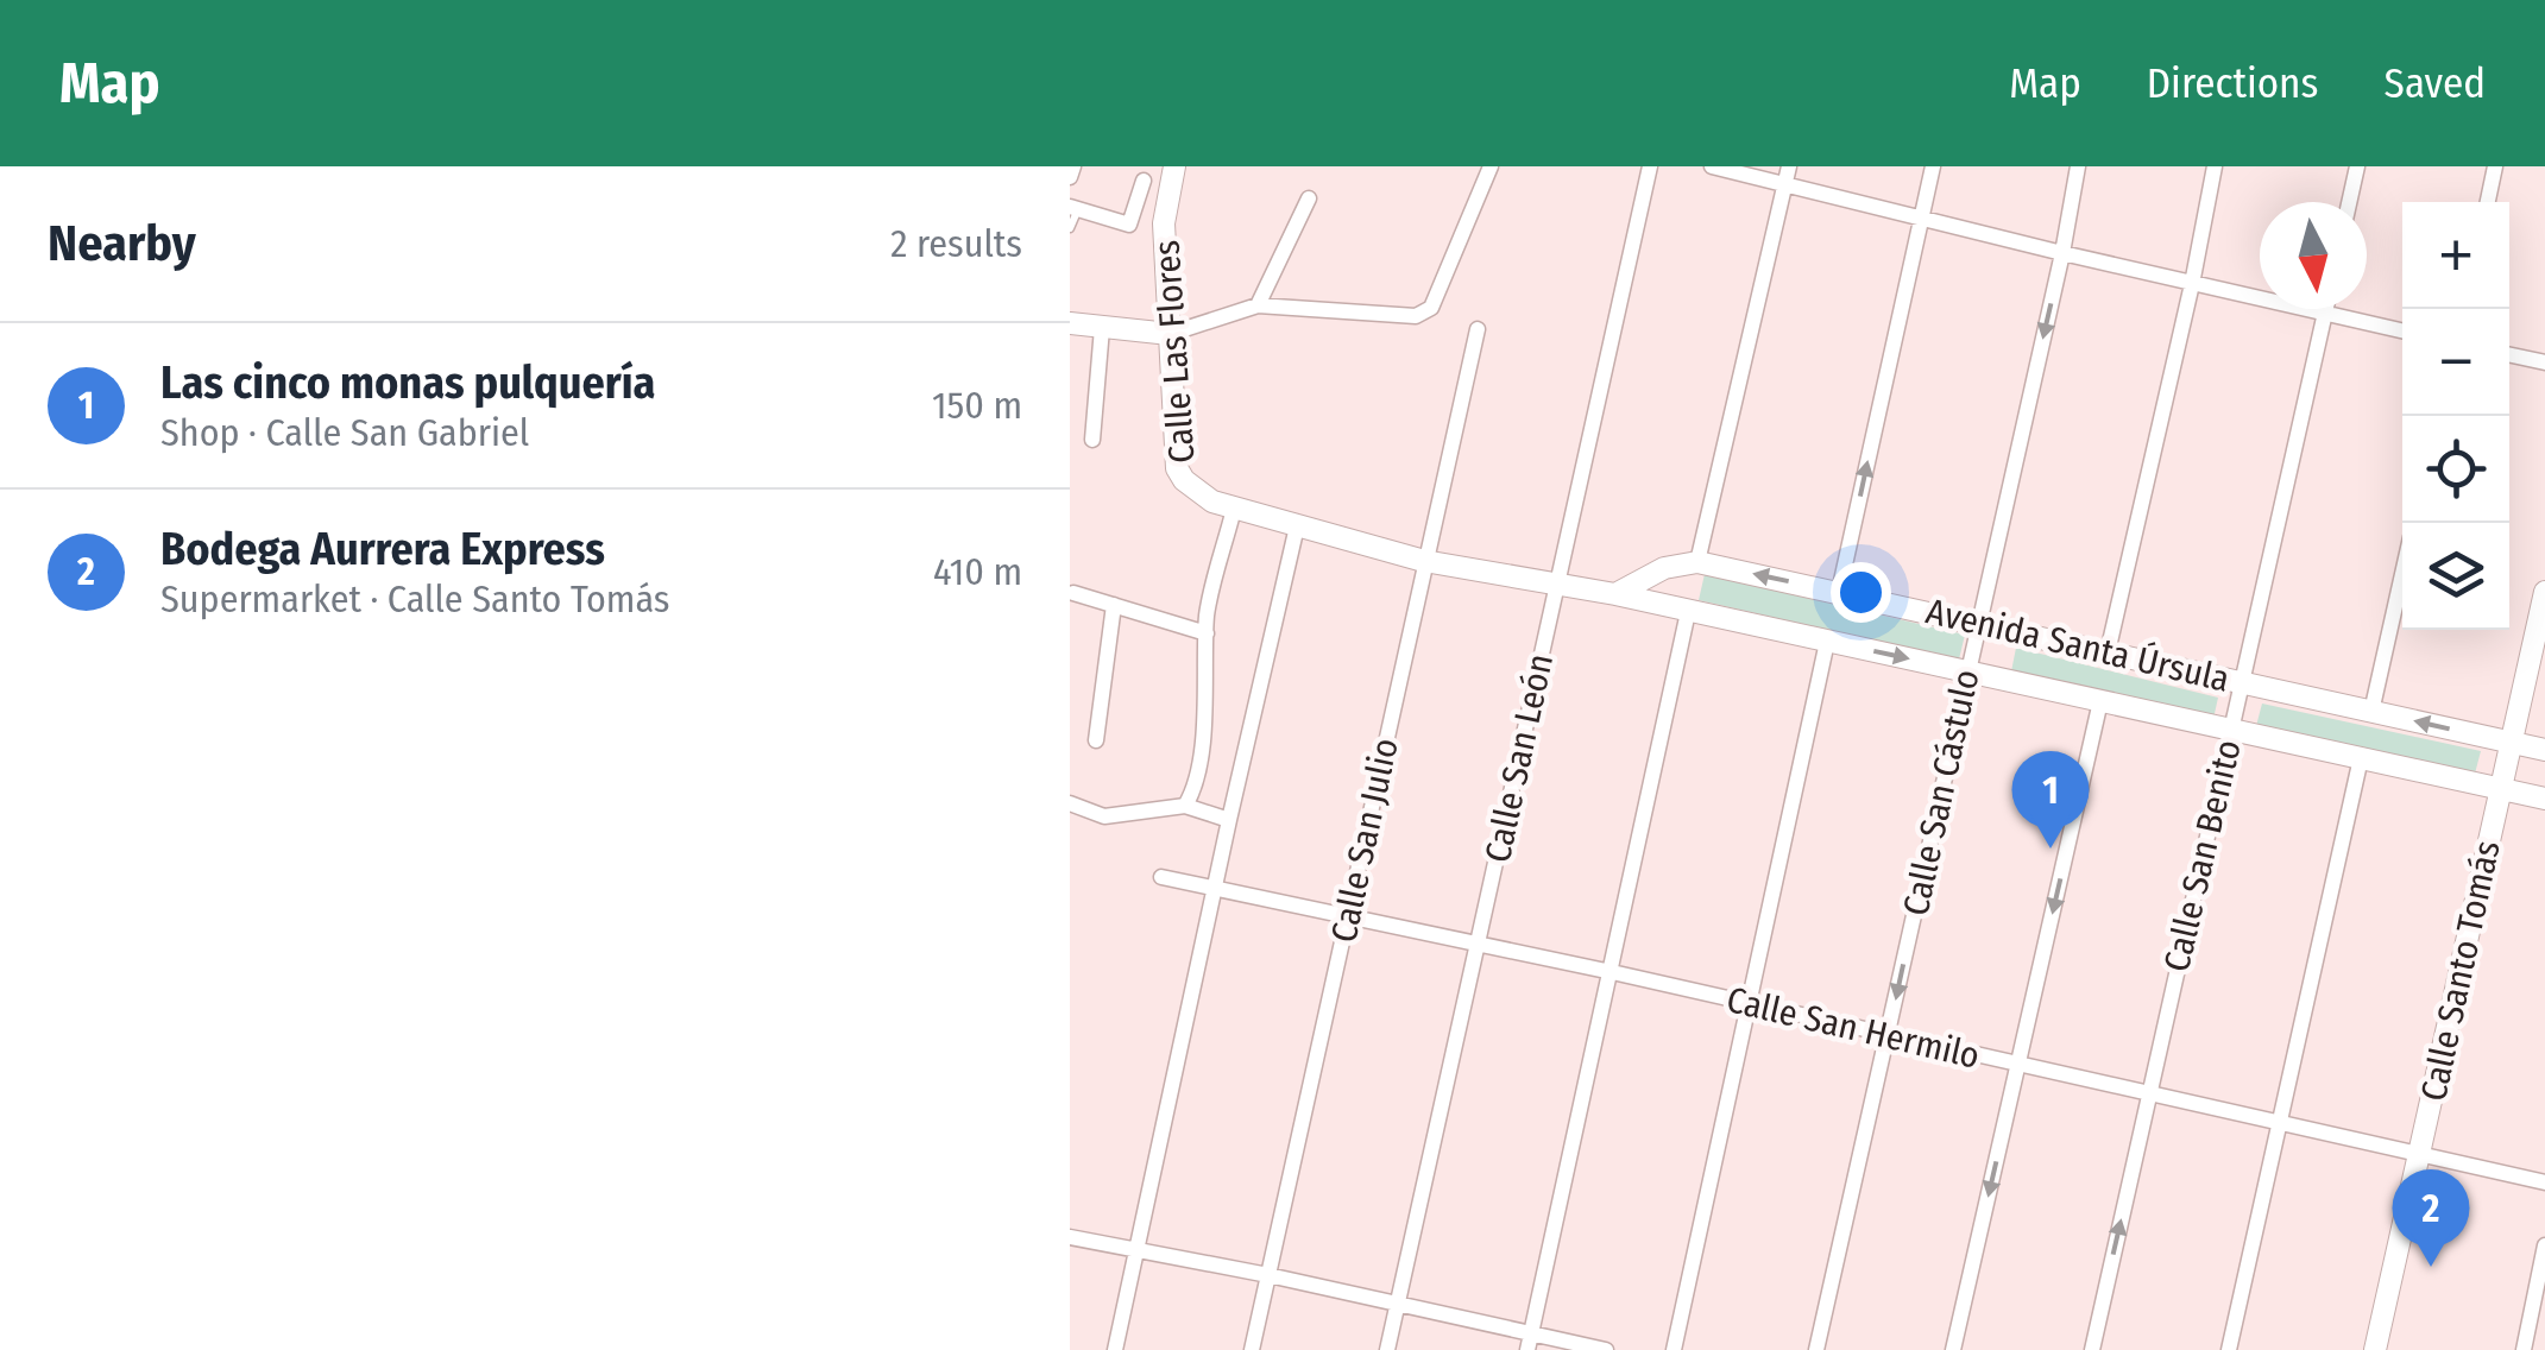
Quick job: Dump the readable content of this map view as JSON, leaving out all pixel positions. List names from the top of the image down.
{
  "streets": {
    "street": [
      "Calle Las Flores",
      "Avenida Santa Úrsula",
      "Calle San León",
      "Calle San Cástulo",
      "Calle San Julio",
      "Calle San Benito",
      "Calle Santo Tomás",
      "Calle San Hermilo"
    ]
  },
  "crossings": [
    ["Calle Las Flores", "Avenida Santa Úrsula"],
    ["Avenida Santa Úrsula", "Calle San León"],
    ["Avenida Santa Úrsula", "Calle San Cástulo"],
    ["Avenida Santa Úrsula", "Calle San Julio"],
    ["Avenida Santa Úrsula", "Calle San Benito"],
    ["Avenida Santa Úrsula", "Calle Santo Tomás"],
    ["Calle San León", "Calle San Hermilo"],
    ["Calle San Cástulo", "Calle San Hermilo"],
    ["Calle San Julio", "Calle San Hermilo"],
    ["Calle San Benito", "Calle San Hermilo"],
    ["Calle Santo Tomás", "Calle San Hermilo"]
  ],
  "north": "bottom",
  "page": {
    "header": "Map",
    "nav": ["Map", "Directions", "Saved"],
    "heading": ["Nearby", "2 results"],
    "map_buttons": ["+", "−"],
    "list": [
      {
        "mark": "1",
        "name": "Las cinco monas pulquería",
        "note": "Shop · Calle San Gabriel",
        "value": "150 m"
      },
      {
        "mark": "2",
        "name": "Bodega Aurrera Express",
        "note": "Supermarket · Calle Santo Tomás",
        "value": "410 m"
      }
    ],
    "pins": ["1", "2"]
  }
}
